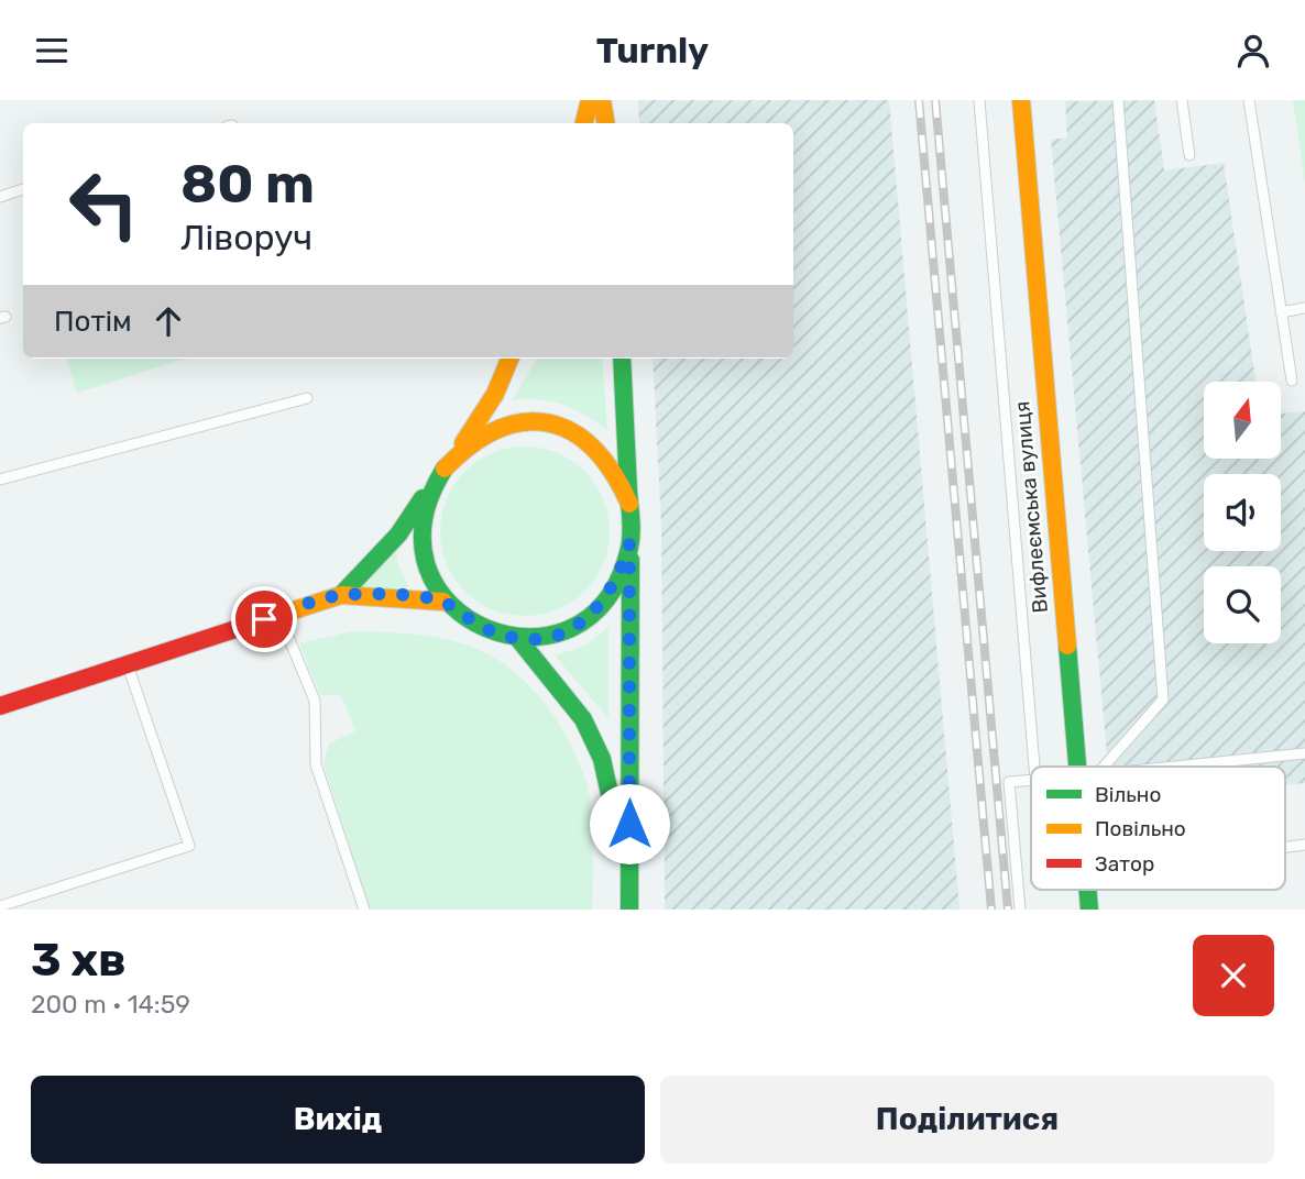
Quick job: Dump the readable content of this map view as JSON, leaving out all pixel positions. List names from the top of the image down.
{
  "streets": {
    "street": ["Вифлеємська вулиця"]
  },
  "legend": ["Вільно", "Повільно", "Затор"],
  "north": "top",
  "page": {
    "header": "Turnly",
    "turn": ["80 m", "Ліворуч"],
    "then": "Потім",
    "heading": ["3 хв", "200 m · 14:59"],
    "buttons": ["Вихід", "Поділитися"]
  }
}
